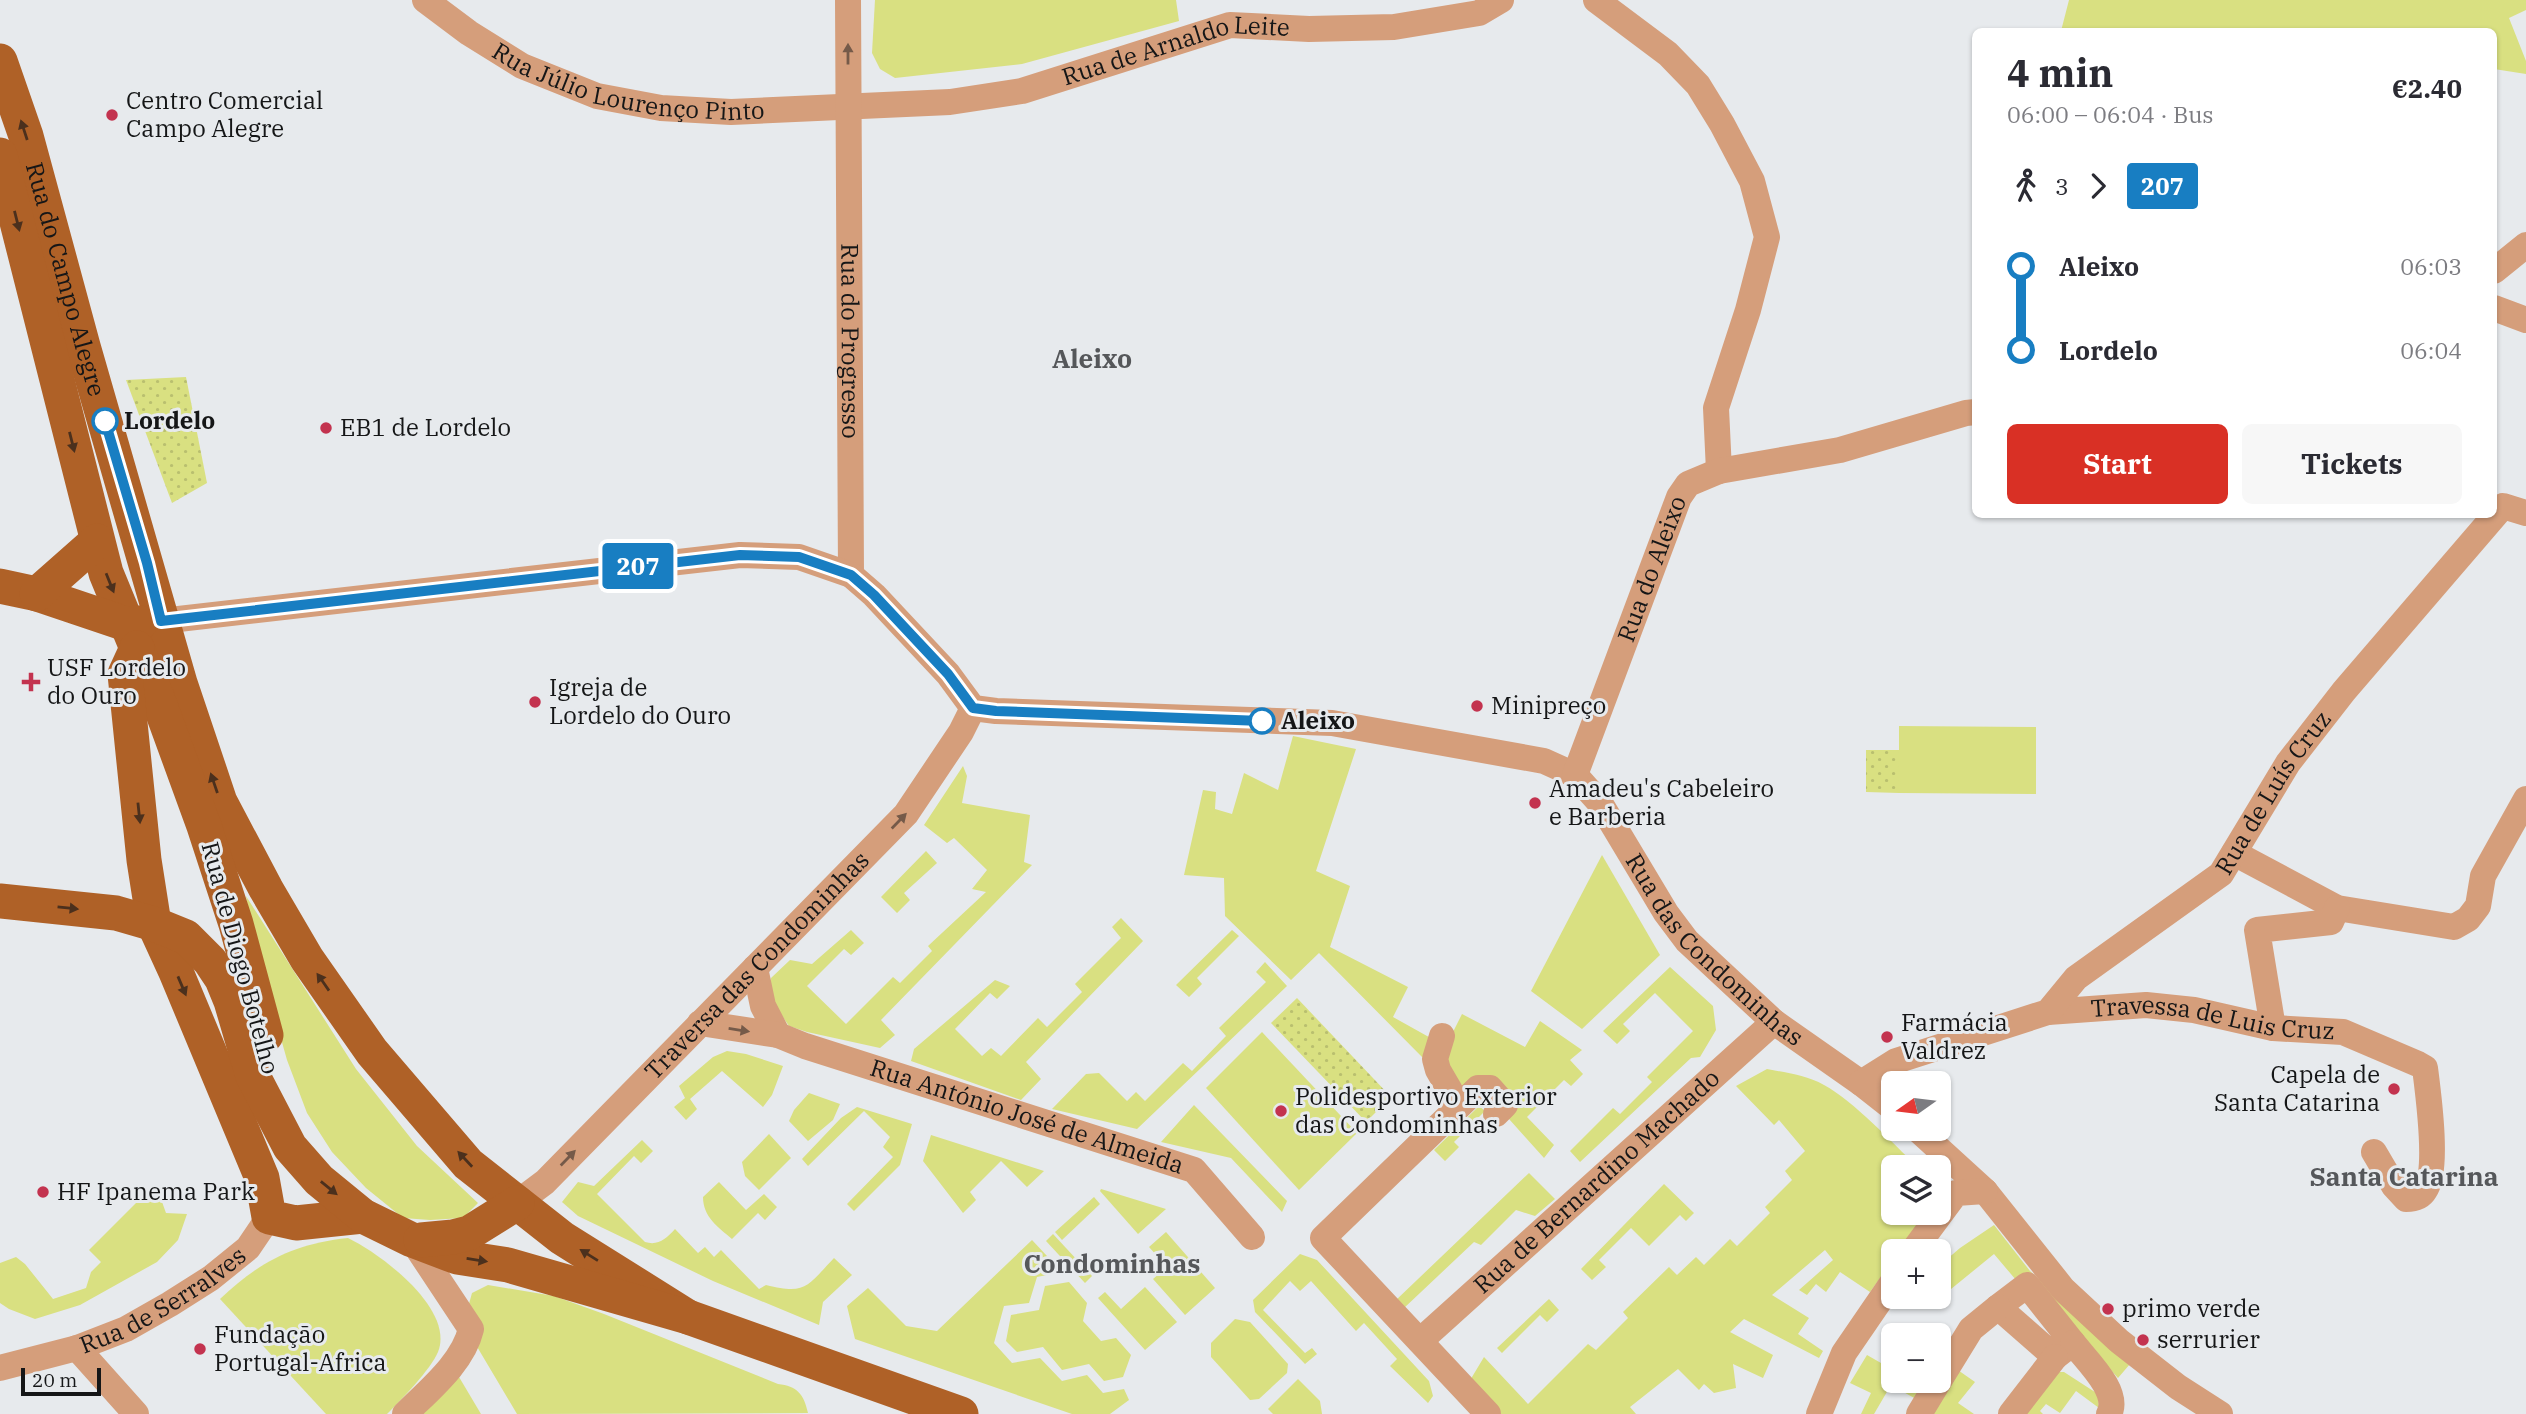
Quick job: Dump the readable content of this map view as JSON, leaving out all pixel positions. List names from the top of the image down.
{
  "streets": {
    "main road": ["Rua do Campo Alegre", "Rua de Diogo Botelho"],
    "street": [
      "Rua de Arnaldo Leite",
      "Rua Júlio Lourenço Pinto",
      "Rua do Progresso",
      "Rua do Aleixo",
      "Rua de Luís Cruz",
      "Rua das Condominhas",
      "Traversa das Condominhas",
      "Travessa de Luis Cruz",
      "Rua António José de Almeida",
      "Rua de Bernardino Machado",
      "Rua de Serralves"
    ]
  },
  "crossings": [
    ["Rua de Arnaldo Leite", "Rua Júlio Lourenço Pinto"],
    ["Rua de Arnaldo Leite", "Rua do Progresso"],
    ["Rua Júlio Lourenço Pinto", "Rua do Progresso"],
    ["Rua do Campo Alegre", "Rua de Diogo Botelho"],
    ["Rua do Aleixo", "Rua das Condominhas"],
    ["Rua de Luís Cruz", "Travessa de Luis Cruz"],
    ["Rua das Condominhas", "Traversa das Condominhas"],
    ["Rua das Condominhas", "Rua de Bernardino Machado"],
    ["Rua de Diogo Botelho", "Traversa das Condominhas"],
    ["Traversa das Condominhas", "Rua António José de Almeida"]
  ],
  "one_way": ["Traversa das Condominhas"],
  "districts": ["Aleixo", "Santa Catarina", "Condominhas"],
  "places": {
    "other": [
      "Centro Comercial Campo Alegre",
      "Lordelo",
      "EB1 de Lordelo",
      "Igreja de Lordelo do Ouro",
      "Minipreço",
      "Aleixo",
      "Amadeu's Cabeleiro e Barberia",
      "Farmácia Valdrez",
      "Capela de Santa Catarina",
      "Polidesportivo Exterior das Condominhas",
      "HF Ipanema Park",
      "primo verde",
      "serrurier",
      "Fundação Portugal-Africa"
    ],
    "health": ["USF Lordelo do Ouro"]
  },
  "lines": ["bus line 207"],
  "scale_bar": "20 m",
  "north": "left",
  "page": {
    "on_map": "207",
    "heading": ["4 min", "06:00 – 06:04 · Bus", "€2.40"],
    "legs": ["3", "207"],
    "list": [
      {
        "name": "Aleixo",
        "value": "06:03"
      },
      {
        "name": "Lordelo",
        "value": "06:04"
      }
    ],
    "buttons": ["Start", "Tickets"],
    "map_buttons": ["+", "−"],
    "scale": "20 m"
  }
}
